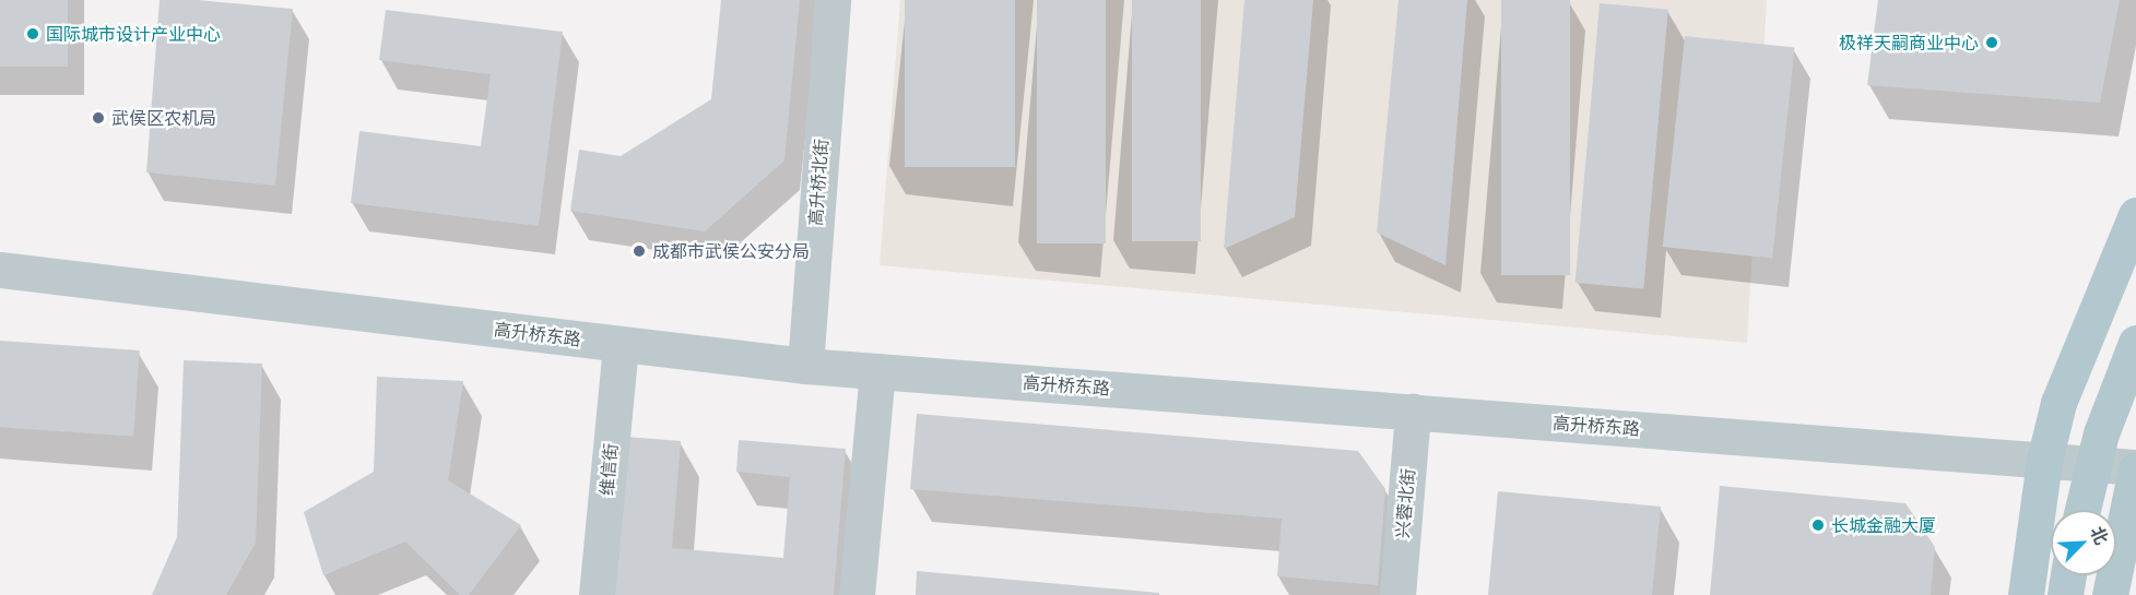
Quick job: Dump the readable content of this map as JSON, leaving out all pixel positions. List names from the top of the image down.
{
  "streets": {
    "street": [
      "高升桥北街",
      "高升桥东路",
      "维信街",
      "兴蓉北街"
    ]
  },
  "crossings": [
    ["高升桥北街", "高升桥东路"],
    ["高升桥东路", "维信街"],
    ["高升桥东路", "兴蓉北街"]
  ],
  "places": [
    "国际城市设计产业中心",
    "极祥天嗣商业中心",
    "武侯区农机局",
    "成都市武侯公安分局",
    "长城金融大厦"
  ],
  "north": "top right"
}
